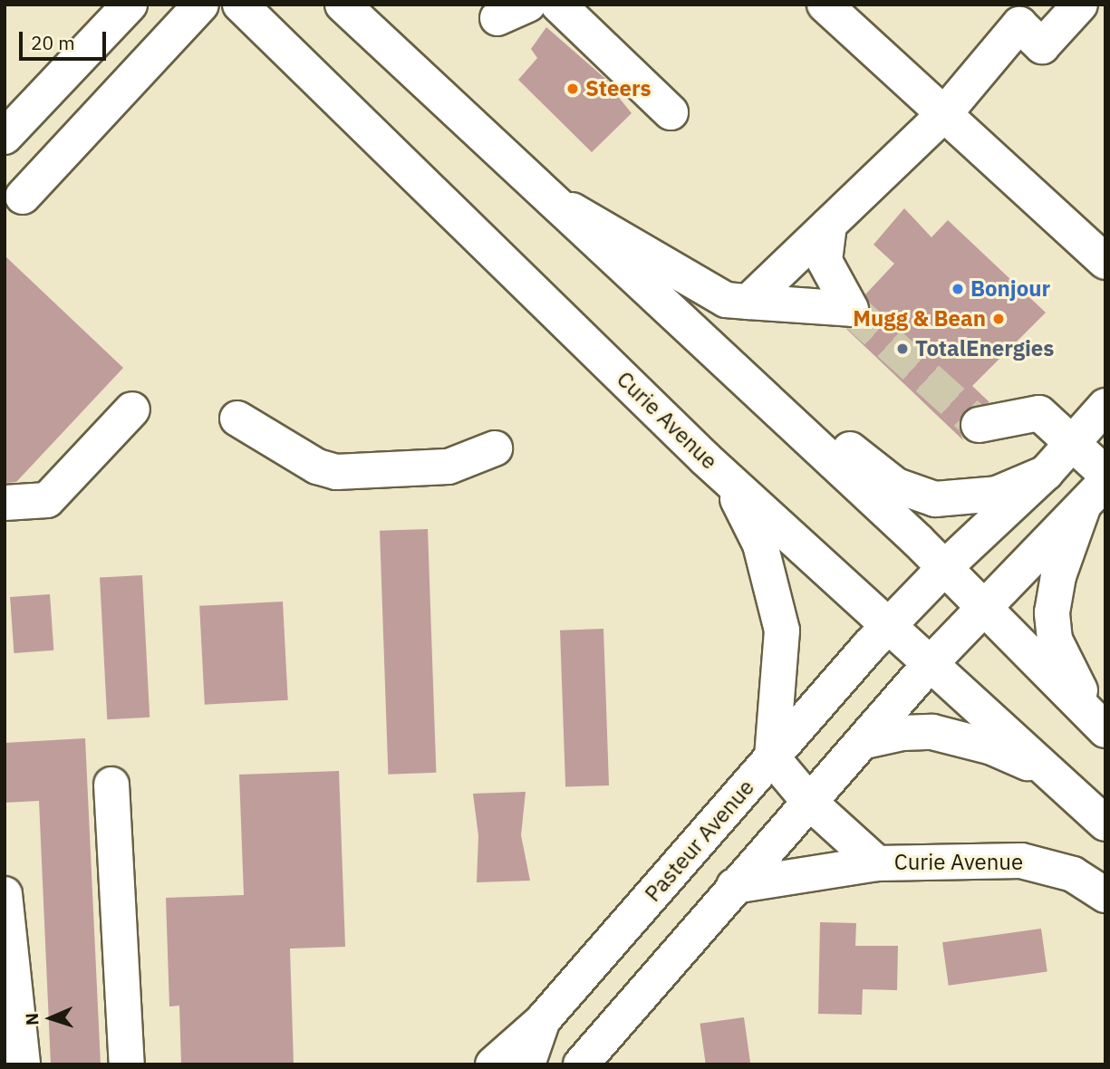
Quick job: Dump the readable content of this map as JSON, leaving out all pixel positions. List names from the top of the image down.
{
  "streets": {
    "main road": ["Curie Avenue", "Pasteur Avenue"]
  },
  "crossings": [
    ["Curie Avenue", "Pasteur Avenue"]
  ],
  "places": [
    "Steers",
    "Bonjour",
    "Mugg & Bean",
    "TotalEnergies"
  ],
  "scale_bar": "20 m",
  "north": "left"
}
